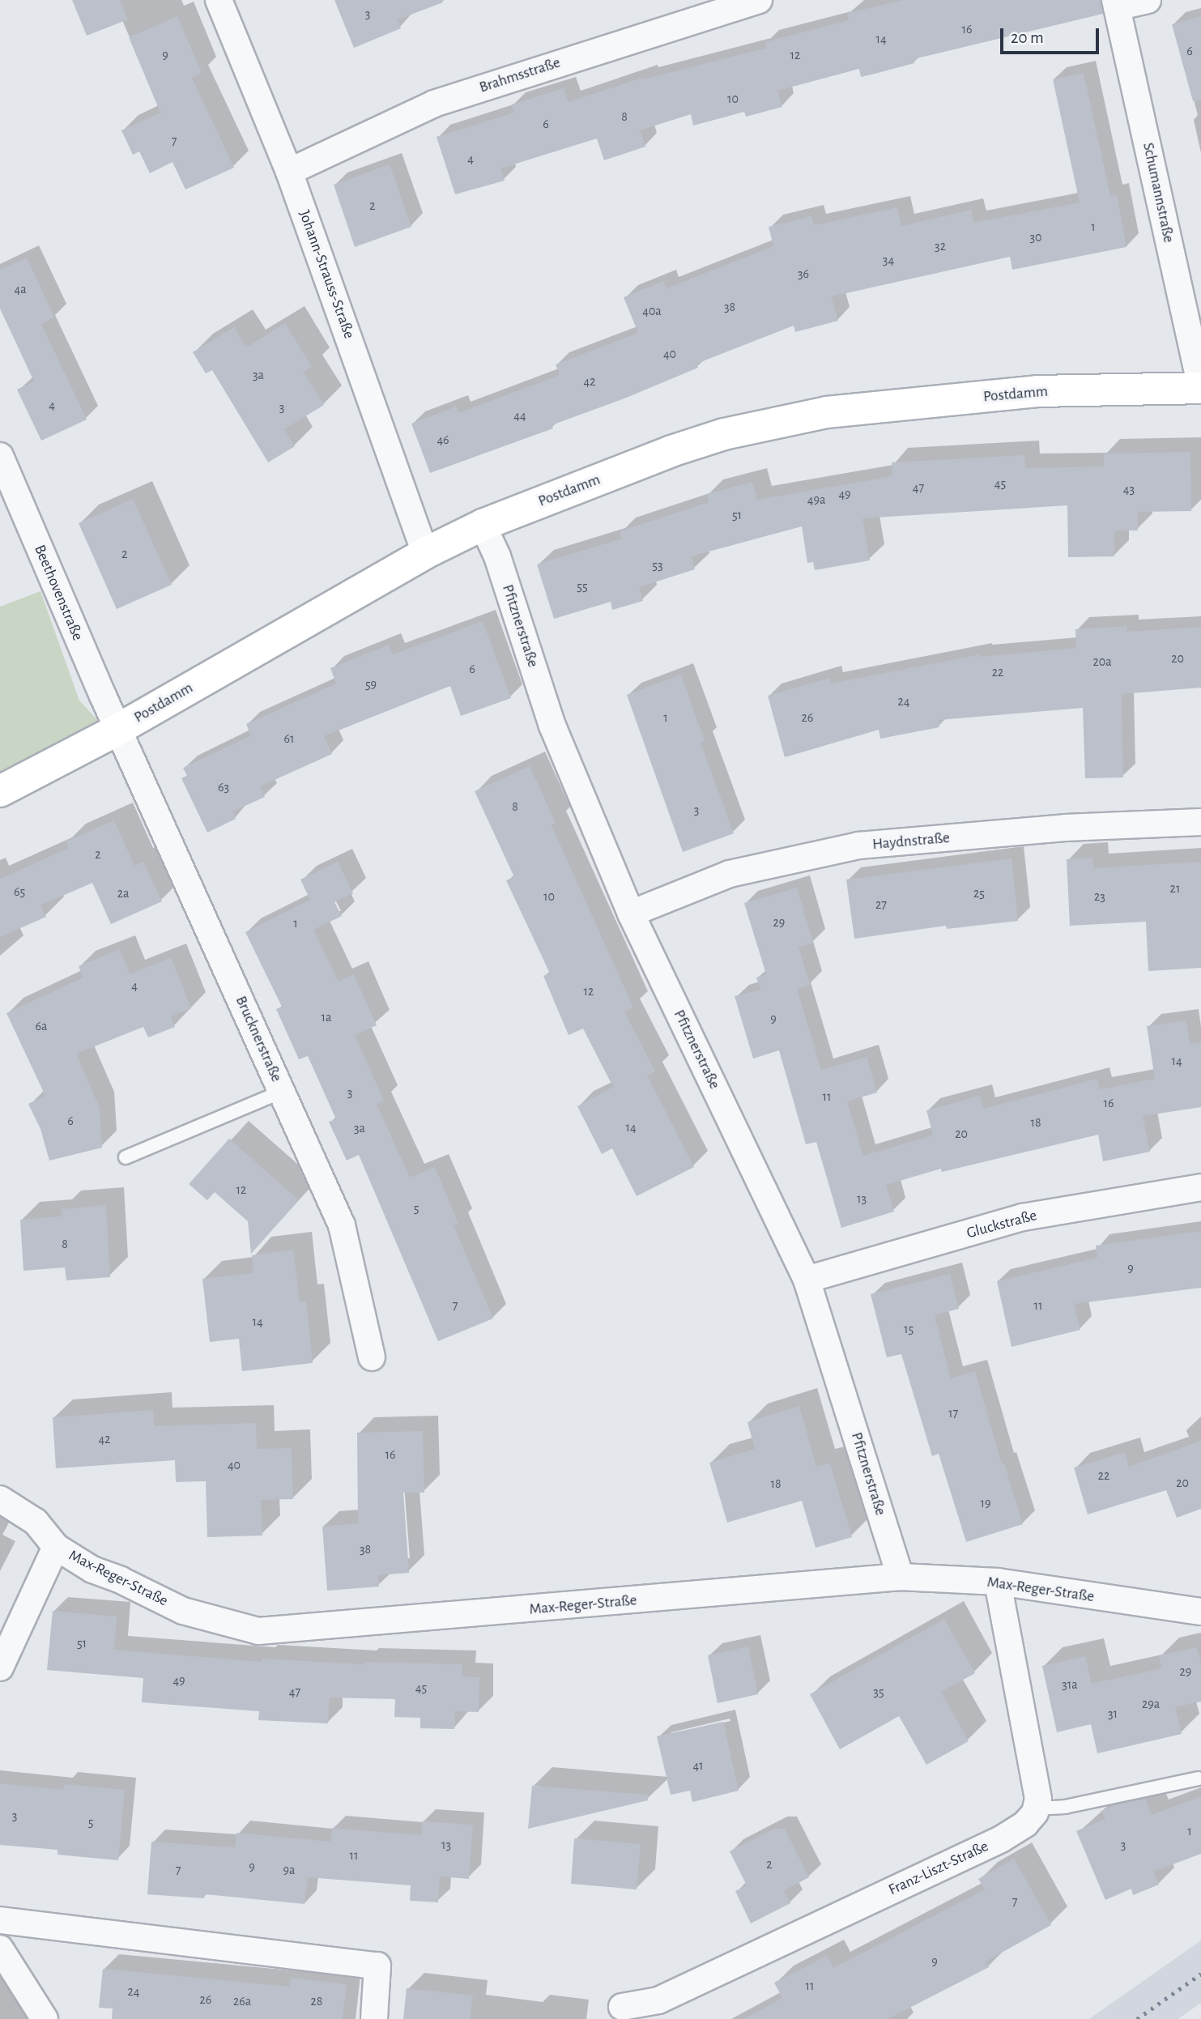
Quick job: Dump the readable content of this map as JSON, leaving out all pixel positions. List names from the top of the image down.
{
  "streets": {
    "street": [
      "Brahmsstraße",
      "Schumannstraße",
      "Johann-Strauss-Straße",
      "Postdamm",
      "Beethovenstraße",
      "Pfitznerstraße",
      "Haydnstraße",
      "Brucknerstraße",
      "Gluckstraße",
      "Max-Reger-Straße",
      "Franz-Liszt-Straße"
    ]
  },
  "crossings": [
    ["Brahmsstraße", "Johann-Strauss-Straße"],
    ["Schumannstraße", "Postdamm"],
    ["Johann-Strauss-Straße", "Postdamm"],
    ["Postdamm", "Beethovenstraße"],
    ["Postdamm", "Pfitznerstraße"],
    ["Postdamm", "Brucknerstraße"],
    ["Beethovenstraße", "Brucknerstraße"],
    ["Pfitznerstraße", "Haydnstraße"],
    ["Pfitznerstraße", "Gluckstraße"],
    ["Pfitznerstraße", "Max-Reger-Straße"]
  ],
  "house_numbers": [
    "3",
    "16",
    "14",
    "6",
    "9",
    "12",
    "10",
    "8",
    "6",
    "7",
    "4",
    "2",
    "1",
    "30",
    "32",
    "34",
    "36",
    "4a",
    "38",
    "40a",
    "40",
    "3a",
    "42",
    "4",
    "3",
    "44",
    "46",
    "45",
    "47",
    "43",
    "49",
    "49a",
    "51",
    "2",
    "53",
    "55",
    "20",
    "20a",
    "6",
    "22",
    "59",
    "24",
    "1",
    "26",
    "61",
    "63",
    "8",
    "3",
    "2",
    "21",
    "65",
    "2a",
    "25",
    "10",
    "23",
    "27",
    "29",
    "1",
    "4",
    "12",
    "1a",
    "9",
    "6a",
    "14",
    "3",
    "11",
    "16",
    "6",
    "18",
    "14",
    "3a",
    "20",
    "12",
    "13",
    "5",
    "8",
    "9",
    "7",
    "11",
    "14",
    "15",
    "17",
    "42",
    "16",
    "40",
    "22",
    "20",
    "18",
    "19",
    "38",
    "51",
    "29",
    "49",
    "31a",
    "45",
    "47",
    "35",
    "29a",
    "31",
    "41",
    "3",
    "5",
    "1",
    "13",
    "3",
    "11",
    "2",
    "9",
    "7",
    "9a",
    "7",
    "9",
    "11",
    "24",
    "26",
    "26a",
    "28"
  ],
  "scale_bar": "20 m"
}
